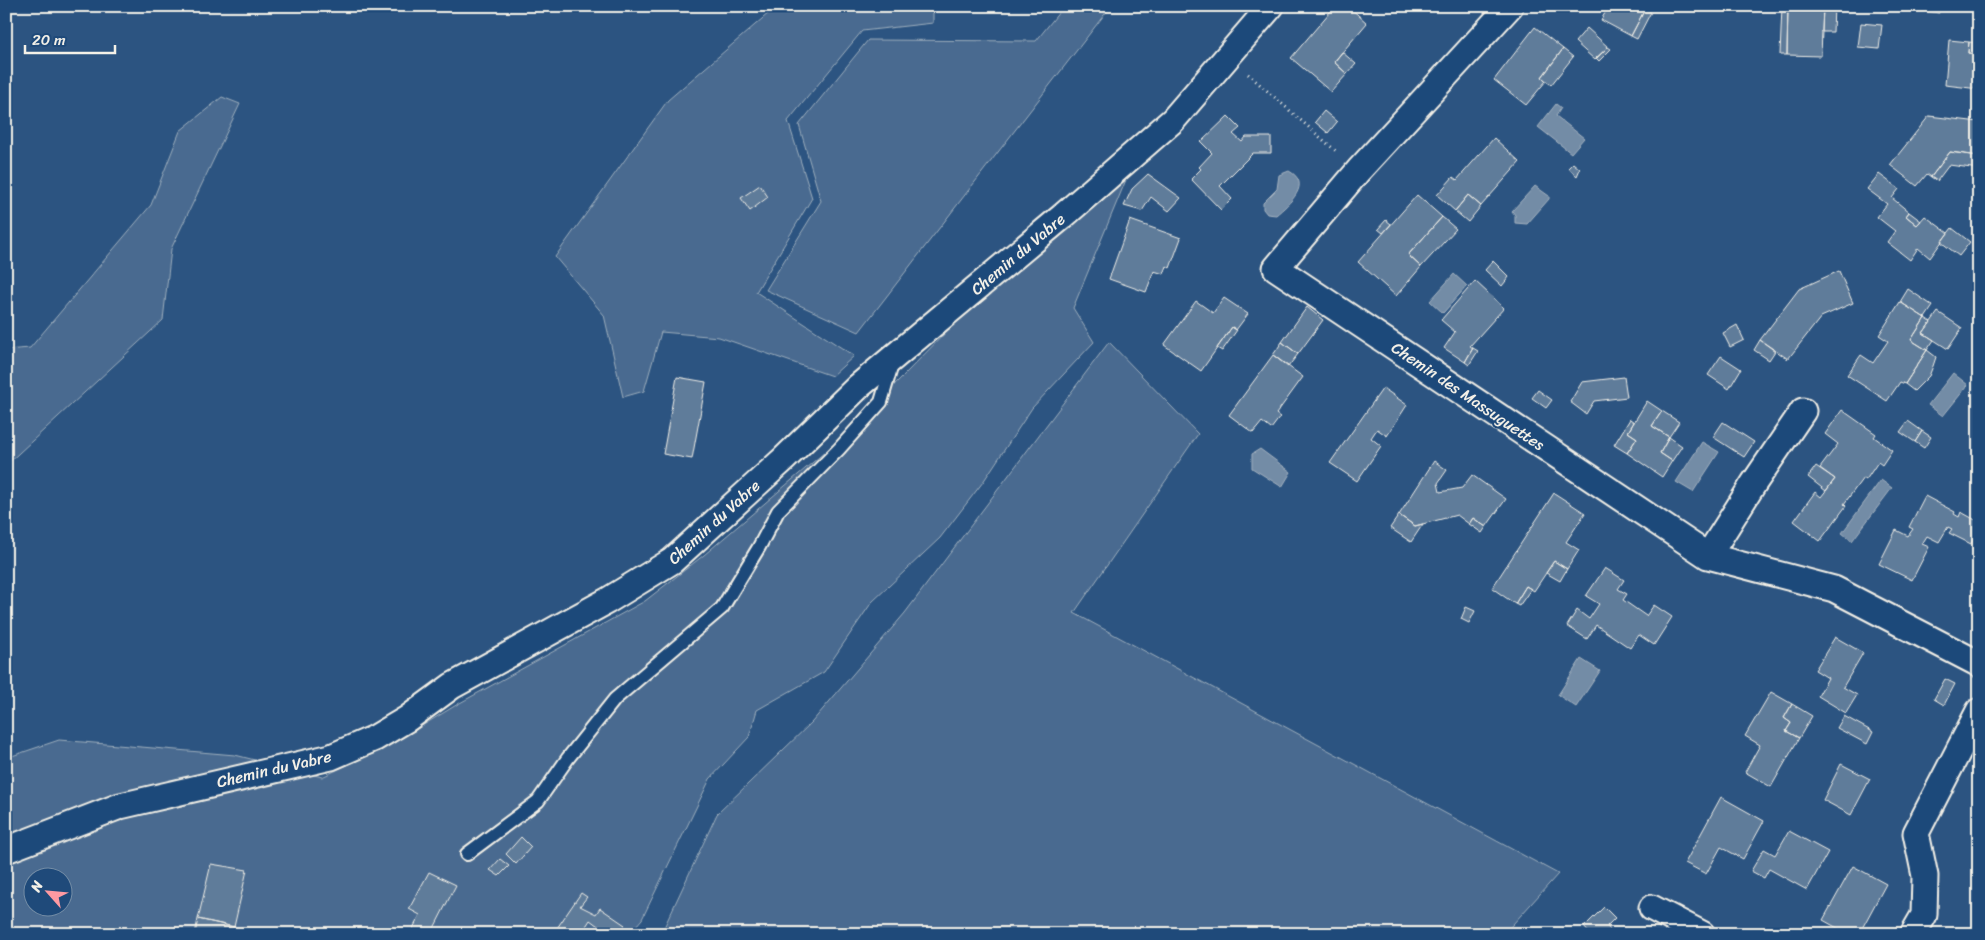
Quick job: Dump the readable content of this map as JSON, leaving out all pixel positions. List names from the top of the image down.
{
  "streets": {
    "street": ["Chemin du Vabre", "Chemin des Massuguettes"]
  },
  "scale_bar": "20 m",
  "north": "top left"
}
